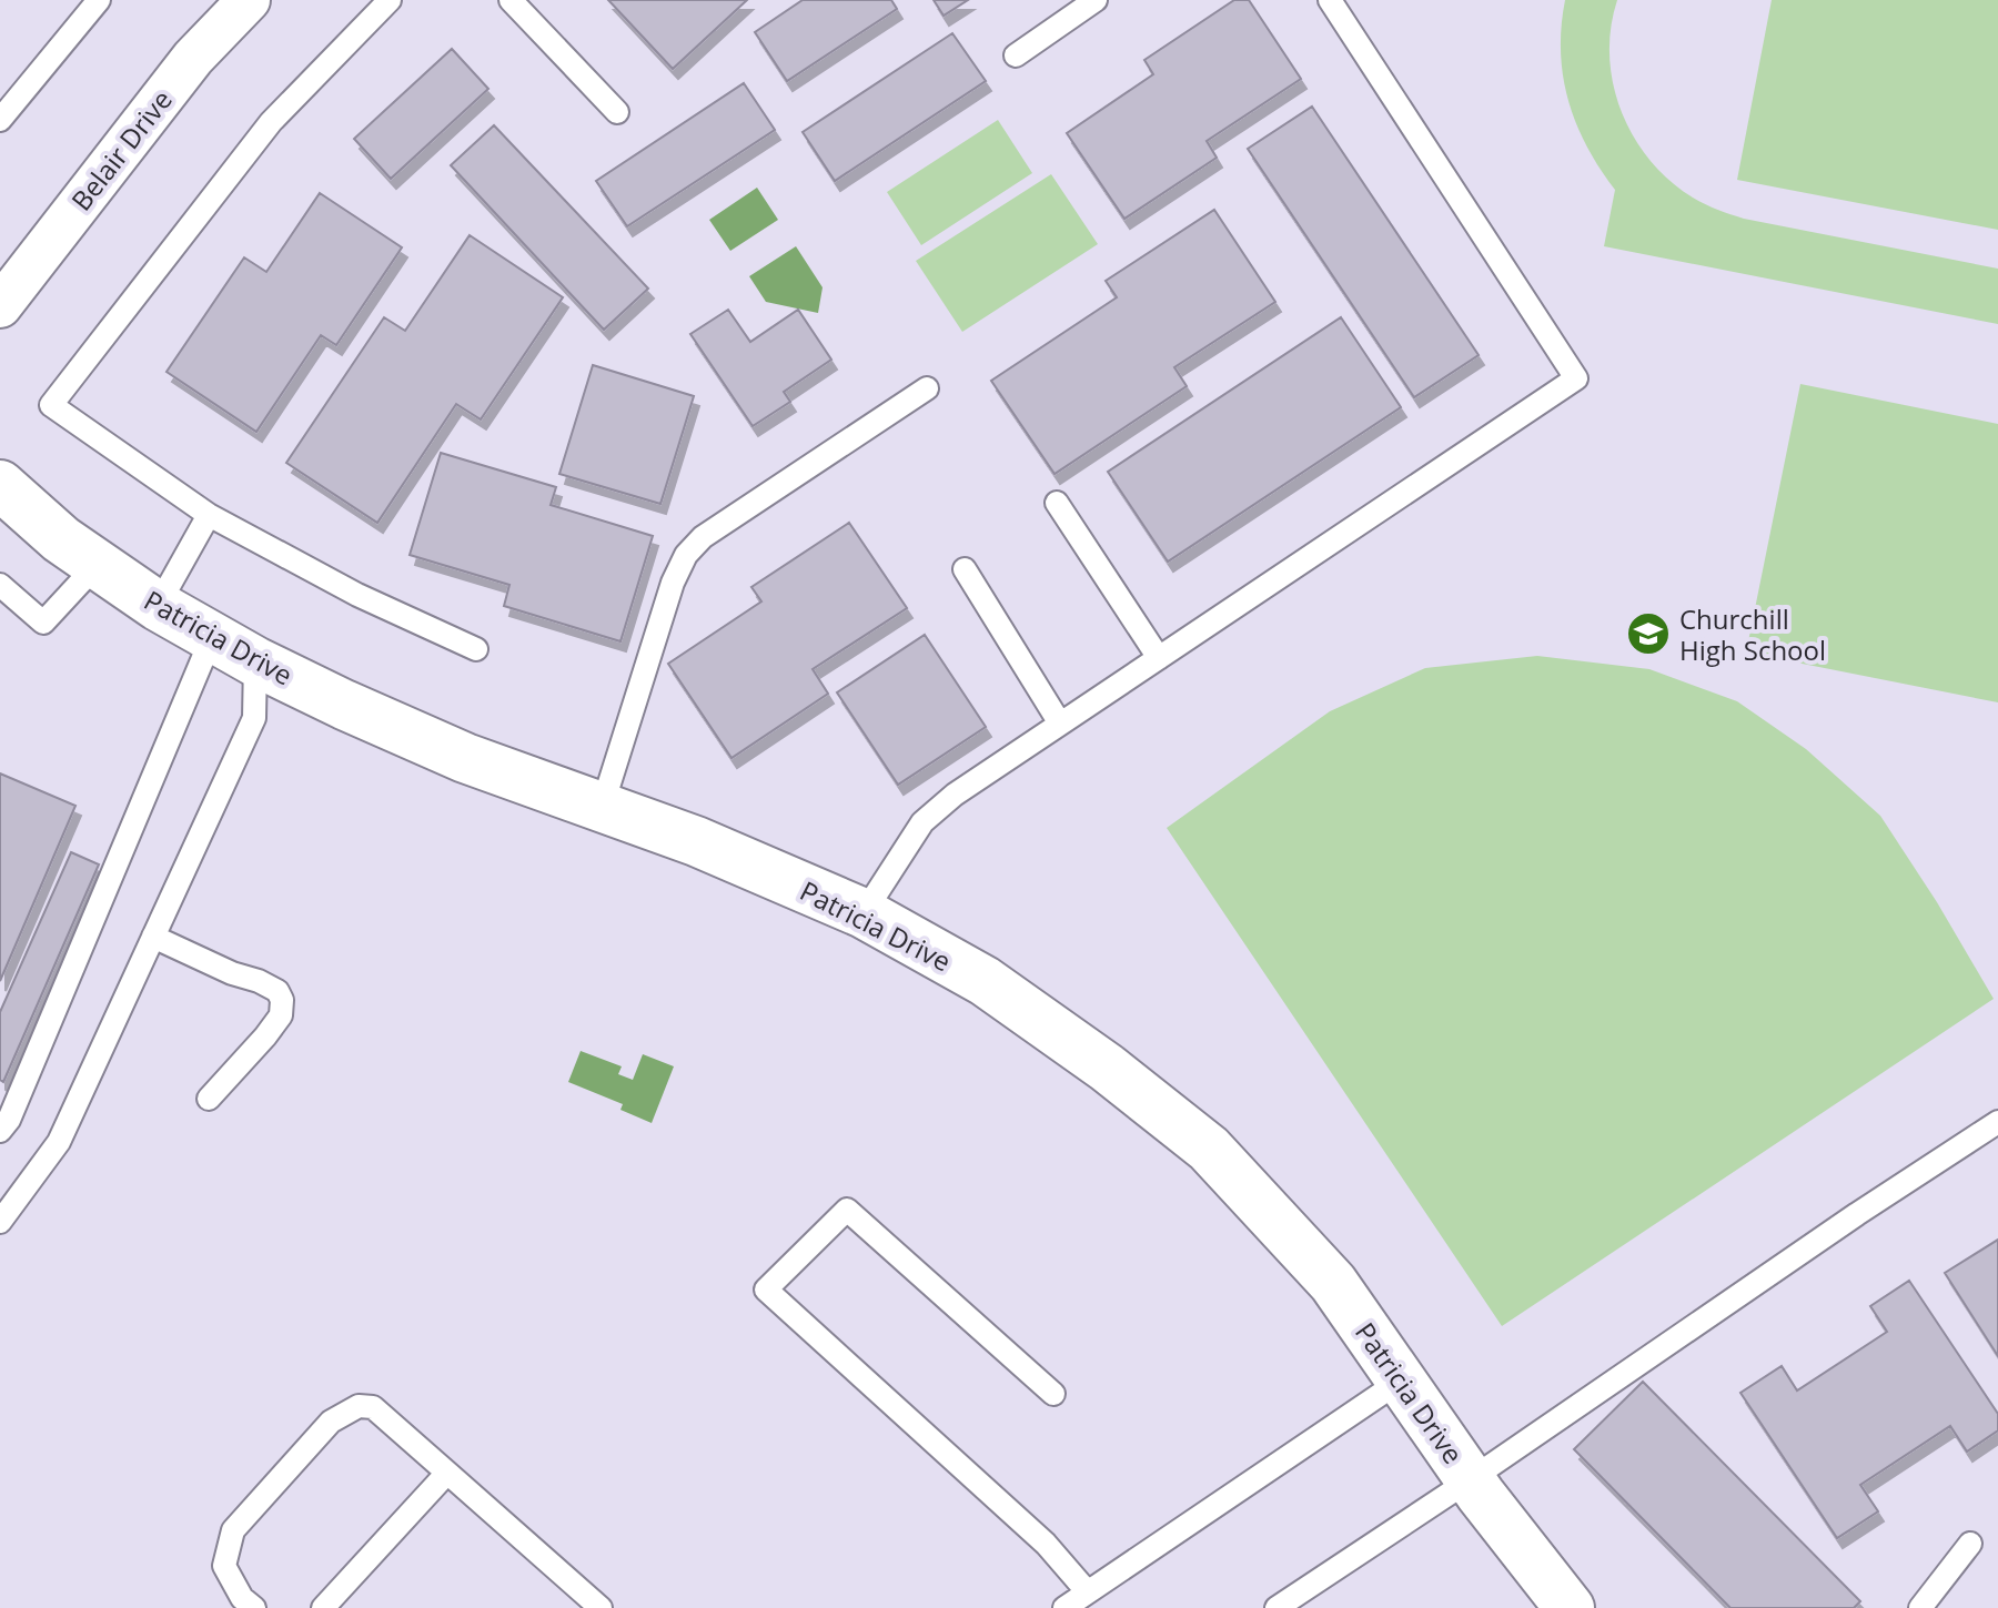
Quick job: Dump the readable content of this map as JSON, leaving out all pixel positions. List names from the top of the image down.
{
  "streets": {
    "street": ["Belair Drive", "Patricia Drive"]
  },
  "places": {
    "school or university": ["Churchill High School"]
  }
}
